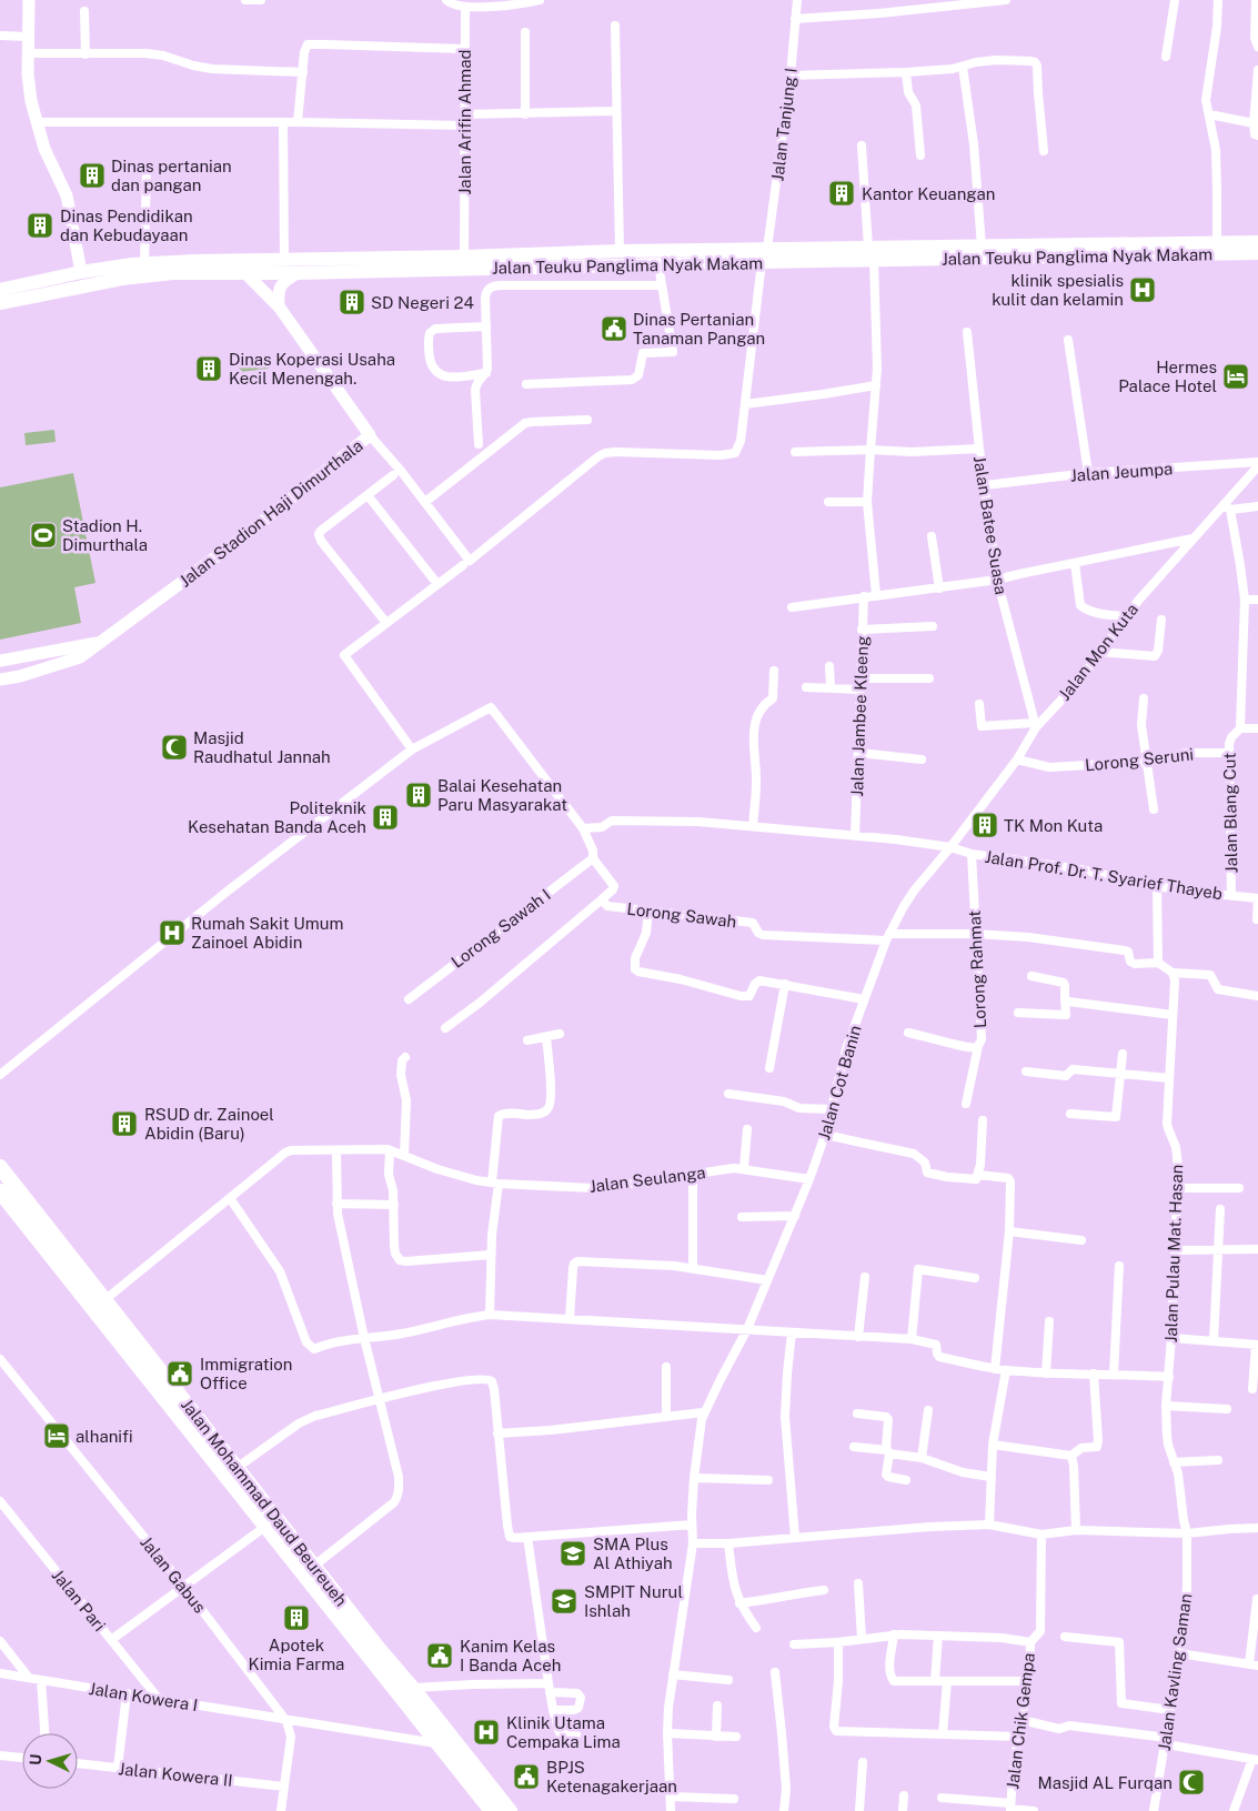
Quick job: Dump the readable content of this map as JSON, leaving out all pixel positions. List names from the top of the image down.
{
  "streets": {
    "highway": ["Jalan Mohammad Daud Beureueh"],
    "main road": ["Jalan Teuku Panglima Nyak Makam"],
    "street": [
      "Jalan Arifin Ahmad",
      "Jalan Tanjung I",
      "Jalan Jeumpa",
      "Jalan Stadion Haji Dimurthala",
      "Jalan Batee Suasa",
      "Jalan Mon Kuta",
      "Jalan Jambee Kleeng",
      "Lorong Seruni",
      "Jalan Blang Cut",
      "Jalan Prof. Dr. T. Syarief Thayeb",
      "Lorong Sawah",
      "Lorong Sawah I",
      "Lorong Rahmat",
      "Jalan Cot Banin",
      "Jalan Seulanga",
      "Jalan Pulau Mat. Hasan",
      "Jalan Gabus",
      "Jalan Pari",
      "Jalan Kavling Saman",
      "Jalan Kowera I",
      "Jalan Chik Gempa",
      "Jalan Kowera II"
    ]
  },
  "crossings": [
    ["Jalan Arifin Ahmad", "Jalan Teuku Panglima Nyak Makam"],
    ["Jalan Tanjung I", "Jalan Teuku Panglima Nyak Makam"],
    ["Jalan Teuku Panglima Nyak Makam", "Jalan Stadion Haji Dimurthala"],
    ["Jalan Jeumpa", "Jalan Batee Suasa"],
    ["Jalan Batee Suasa", "Jalan Mon Kuta"],
    ["Jalan Mon Kuta", "Lorong Seruni"],
    ["Jalan Mon Kuta", "Jalan Blang Cut"],
    ["Jalan Mon Kuta", "Jalan Prof. Dr. T. Syarief Thayeb"],
    ["Jalan Mon Kuta", "Jalan Cot Banin"],
    ["Jalan Jambee Kleeng", "Jalan Prof. Dr. T. Syarief Thayeb"],
    ["Lorong Seruni", "Jalan Blang Cut"],
    ["Jalan Blang Cut", "Jalan Prof. Dr. T. Syarief Thayeb"],
    ["Jalan Prof. Dr. T. Syarief Thayeb", "Lorong Sawah"],
    ["Jalan Prof. Dr. T. Syarief Thayeb", "Lorong Rahmat"],
    ["Jalan Prof. Dr. T. Syarief Thayeb", "Jalan Cot Banin"],
    ["Lorong Sawah", "Lorong Sawah I"],
    ["Lorong Sawah", "Jalan Cot Banin"],
    ["Jalan Cot Banin", "Jalan Seulanga"],
    ["Jalan Pulau Mat. Hasan", "Jalan Kavling Saman"],
    ["Jalan Mohammad Daud Beureueh", "Jalan Kowera I"],
    ["Jalan Gabus", "Jalan Kowera I"],
    ["Jalan Pari", "Jalan Kowera I"]
  ],
  "places": {
    "building": [
      "Dinas pertanian dan pangan",
      "Kantor Keuangan",
      "Dinas Pendidikan dan Kebudayaan",
      "SD Negeri 24",
      "Dinas Koperasi Usaha Kecil Menengah.",
      "Balai Kesehatan Paru Masyarakat",
      "Politeknik Kesehatan Banda Aceh",
      "TK Mon Kuta",
      "RSUD dr. Zainoel Abidin (Baru)",
      "Apotek Kimia Farma"
    ],
    "hospital": ["klinik spesialis kulit dan kelamin", "Rumah Sakit Umum Zainoel Abidin", "Klinik Utama Cempaka Lima"],
    "public building": [
      "Dinas Pertanian Tanaman Pangan",
      "Immigration Office",
      "Kanim Kelas I Banda Aceh",
      "BPJS Ketenagakerjaan"
    ],
    "hotel": ["Hermes Palace Hotel", "alhanifi"],
    "sports": ["Stadion H. Dimurthala"],
    "mosque": ["Masjid Raudhatul Jannah", "Masjid AL Furqan"],
    "school or university": ["SMA Plus Al Athiyah", "SMPIT Nurul Ishlah"]
  },
  "north": "left"
}
